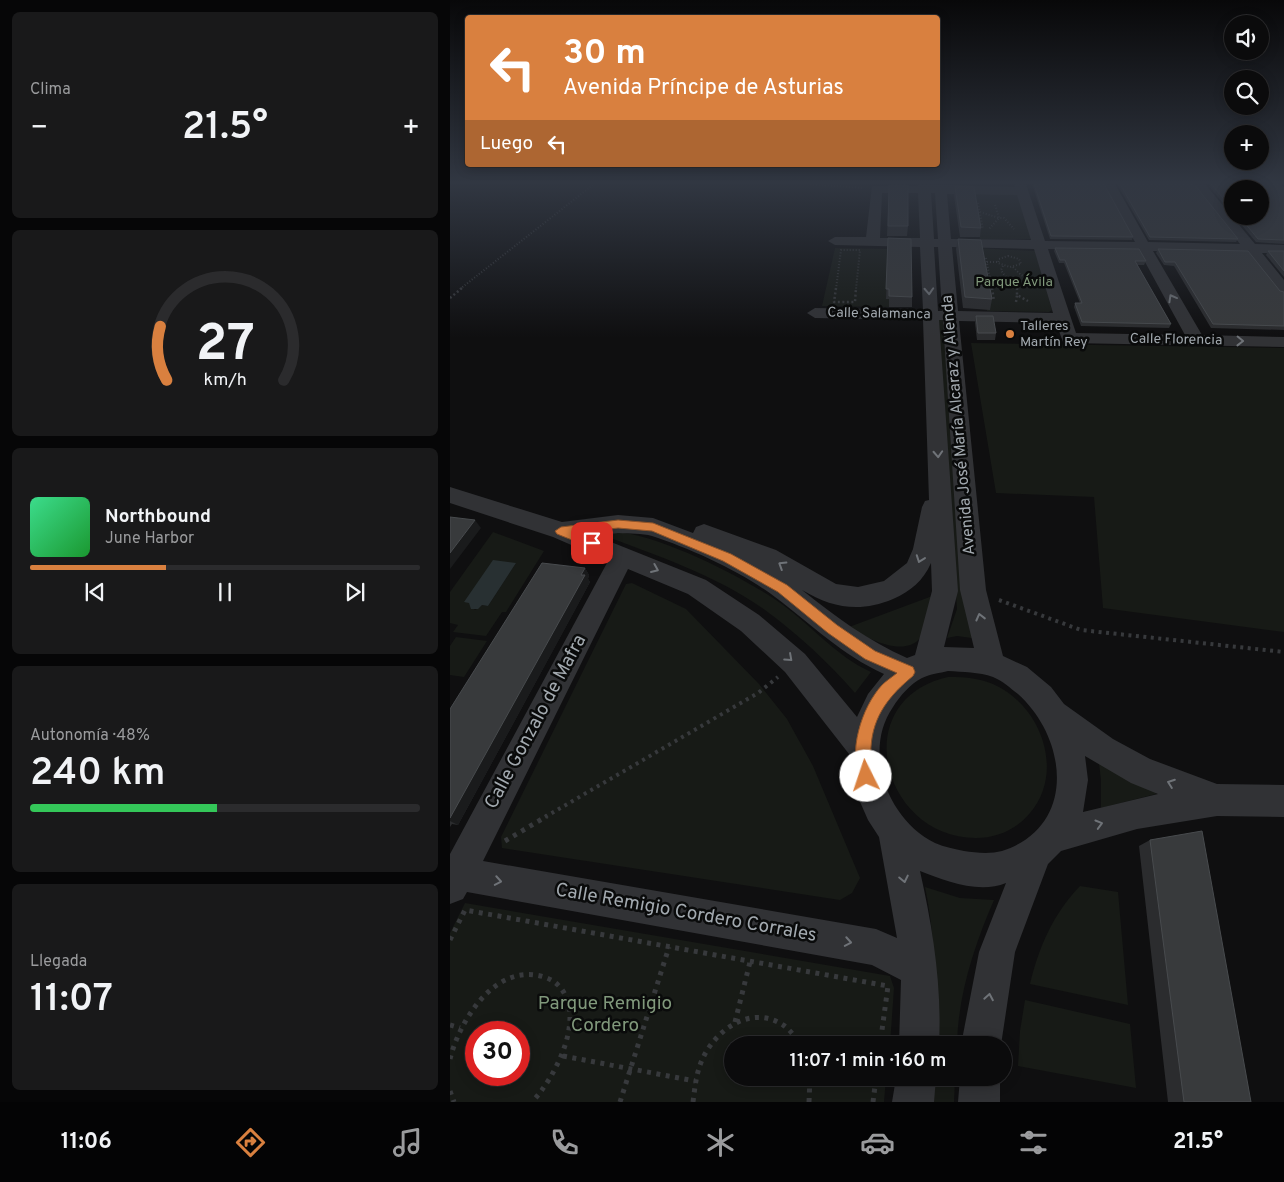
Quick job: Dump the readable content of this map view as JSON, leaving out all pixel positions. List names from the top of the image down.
{
  "streets": {
    "street": [
      "Calle Salamanca",
      "Calle Florencia",
      "Avenida José María Alcaraz y Alenda",
      "Calle Gonzalo de Mafra",
      "Calle Remigio Cordero Corrales"
    ]
  },
  "crossings": [
    ["Calle Salamanca", "Calle Florencia"],
    ["Calle Salamanca", "Avenida José María Alcaraz y Alenda"],
    ["Calle Gonzalo de Mafra", "Calle Remigio Cordero Corrales"]
  ],
  "one_way": ["Calle Remigio Cordero Corrales"],
  "parks": ["Parque Ávila", "Parque Remigio Cordero"],
  "places": ["Talleres Martín Rey"],
  "page": {
    "tile": [
      "Clima",
      ["Autonomía · 48%", "240 km"],
      ["Llegada", "11:07"]
    ],
    "map_buttons": ["+", "−"],
    "turn": ["30 m", "Avenida Príncipe de Asturias"],
    "heat": ["−", "21.5°", "+"],
    "then": "Luego",
    "song": ["Northbound", "June Harbor"],
    "limit": "30",
    "trip": "11:07 · 1 min · 160 m",
    "tabs": ["11:06", "21.5°"],
    "gauge": ["27", "km/h"]
  }
}
